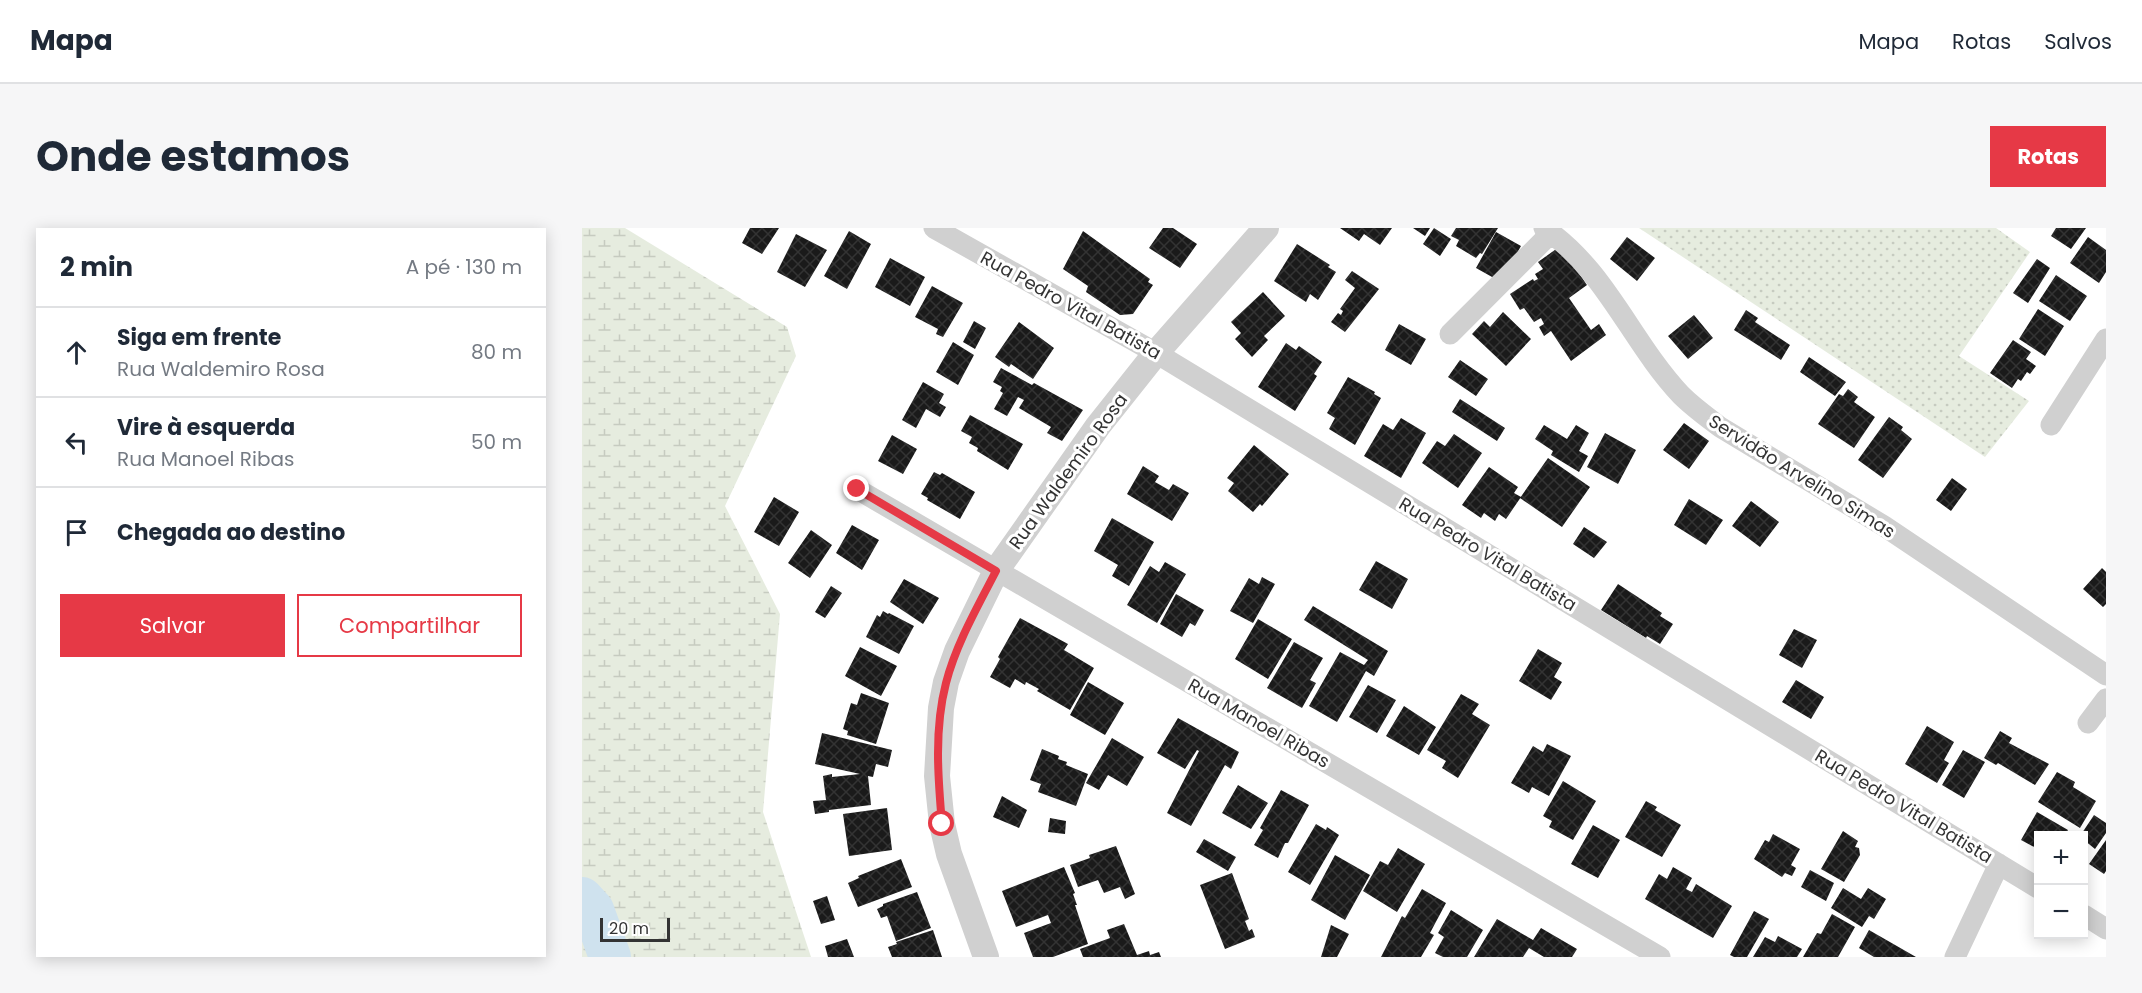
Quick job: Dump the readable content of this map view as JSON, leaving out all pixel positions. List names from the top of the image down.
{
  "streets": {
    "street": [
      "Rua Pedro Vital Batista",
      "Rua Waldemiro Rosa",
      "Servidão Arvelino Simas",
      "Rua Manoel Ribas"
    ]
  },
  "crossings": [
    ["Rua Pedro Vital Batista", "Rua Waldemiro Rosa"],
    ["Rua Waldemiro Rosa", "Rua Manoel Ribas"]
  ],
  "scale_bar": "20 m",
  "page": {
    "header": "Mapa",
    "nav": ["Mapa", "Rotas", "Salvos"],
    "title": "Onde estamos",
    "buttons": [
      "Rotas",
      ["Salvar", "Compartilhar"]
    ],
    "heading": ["2 min", "A pé · 130 m"],
    "list": [
      ["Siga em frente", "Rua Waldemiro Rosa", "80 m"],
      ["Vire à esquerda", "Rua Manoel Ribas", "50 m"],
      "Chegada ao destino"
    ],
    "map_buttons": ["+", "−"],
    "scale": "20 m"
  }
}
